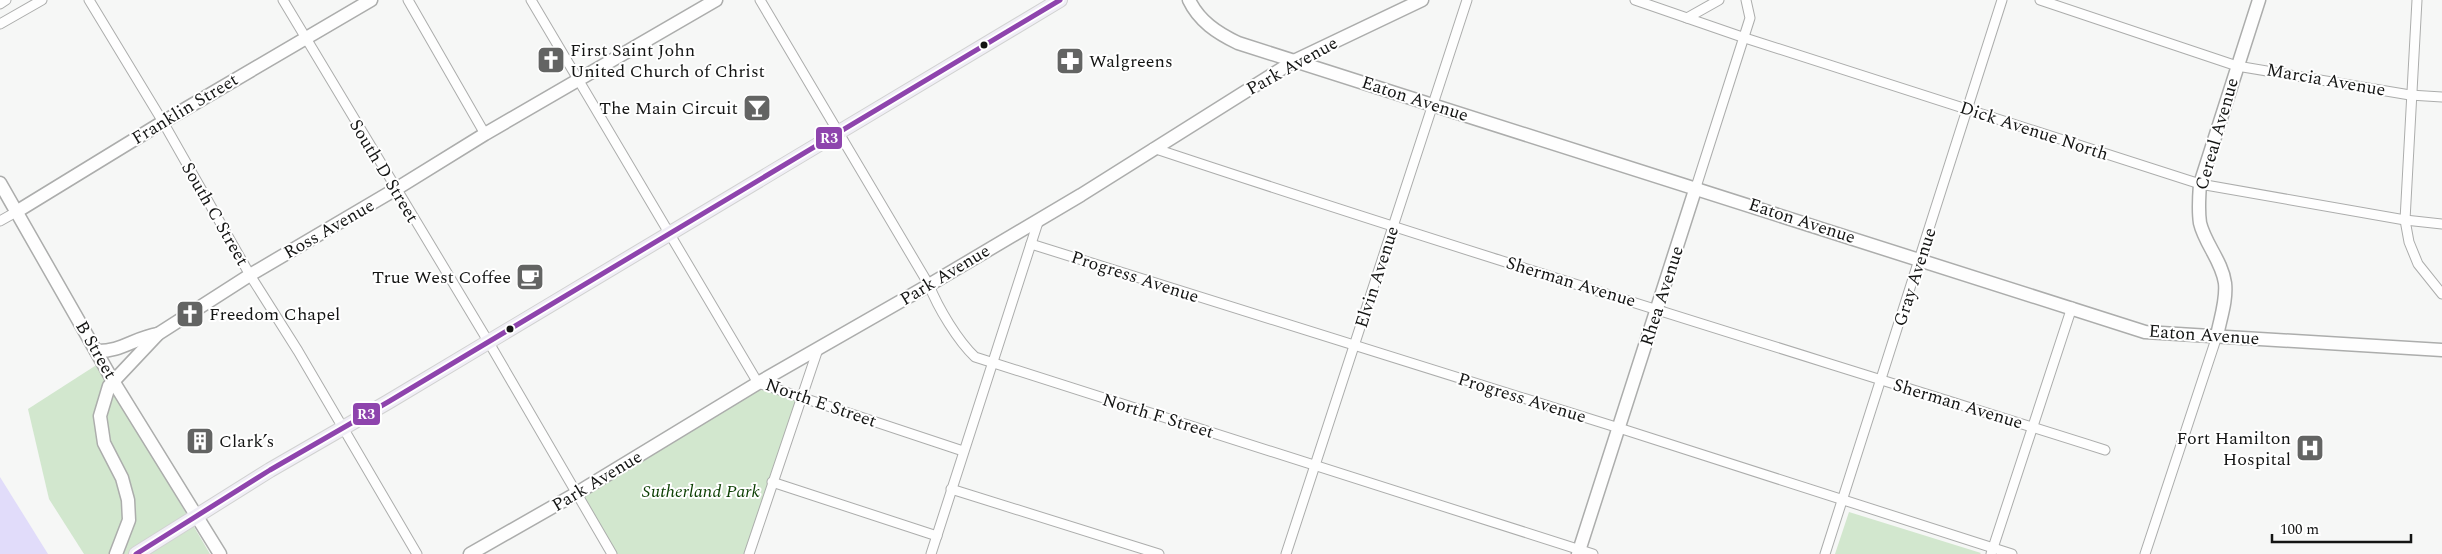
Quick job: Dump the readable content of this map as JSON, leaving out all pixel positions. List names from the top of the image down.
{
  "streets": {
    "main road": [
      "Park Avenue",
      "Eaton Avenue",
      "Franklin Street",
      "Cereal Avenue",
      "Ross Avenue",
      "Rhea Avenue",
      "B Street"
    ],
    "street": [
      "Marcia Avenue",
      "Dick Avenue North",
      "South D Street",
      "South C Street",
      "Progress Avenue",
      "Elvin Avenue",
      "Gray Avenue",
      "Sherman Avenue",
      "North E Street",
      "North F Street"
    ]
  },
  "crossings": [
    ["Park Avenue", "Eaton Avenue"],
    ["Park Avenue", "South D Street"],
    ["Park Avenue", "Sherman Avenue"],
    ["Park Avenue", "North E Street"],
    ["Park Avenue", "North F Street"],
    ["Marcia Avenue", "Cereal Avenue"],
    ["Eaton Avenue", "Cereal Avenue"],
    ["Eaton Avenue", "Elvin Avenue"],
    ["Eaton Avenue", "Gray Avenue"],
    ["Eaton Avenue", "Rhea Avenue"],
    ["Franklin Street", "South D Street"],
    ["Franklin Street", "South C Street"],
    ["Franklin Street", "B Street"],
    ["Dick Avenue North", "Cereal Avenue"],
    ["Dick Avenue North", "Gray Avenue"],
    ["Dick Avenue North", "Rhea Avenue"],
    ["South D Street", "Ross Avenue"],
    ["South C Street", "Ross Avenue"],
    ["Ross Avenue", "B Street"],
    ["Ross Avenue", "North E Street"],
    ["Progress Avenue", "Elvin Avenue"],
    ["Progress Avenue", "Gray Avenue"],
    ["Progress Avenue", "Rhea Avenue"],
    ["Elvin Avenue", "Sherman Avenue"],
    ["Elvin Avenue", "North F Street"],
    ["Gray Avenue", "Sherman Avenue"],
    ["Sherman Avenue", "Rhea Avenue"],
    ["Rhea Avenue", "North F Street"]
  ],
  "parks": ["Sutherland Park"],
  "places": {
    "church": ["First Saint John United Church of Christ", "Freedom Chapel"],
    "pharmacy": ["Walgreens"],
    "bar": ["The Main Circuit"],
    "cafe": ["True West Coffee"],
    "building": ["Clark’s"],
    "hospital": ["Fort Hamilton Hospital"]
  },
  "lines": ["transit line R3"],
  "scale_bar": "100 m"
}
